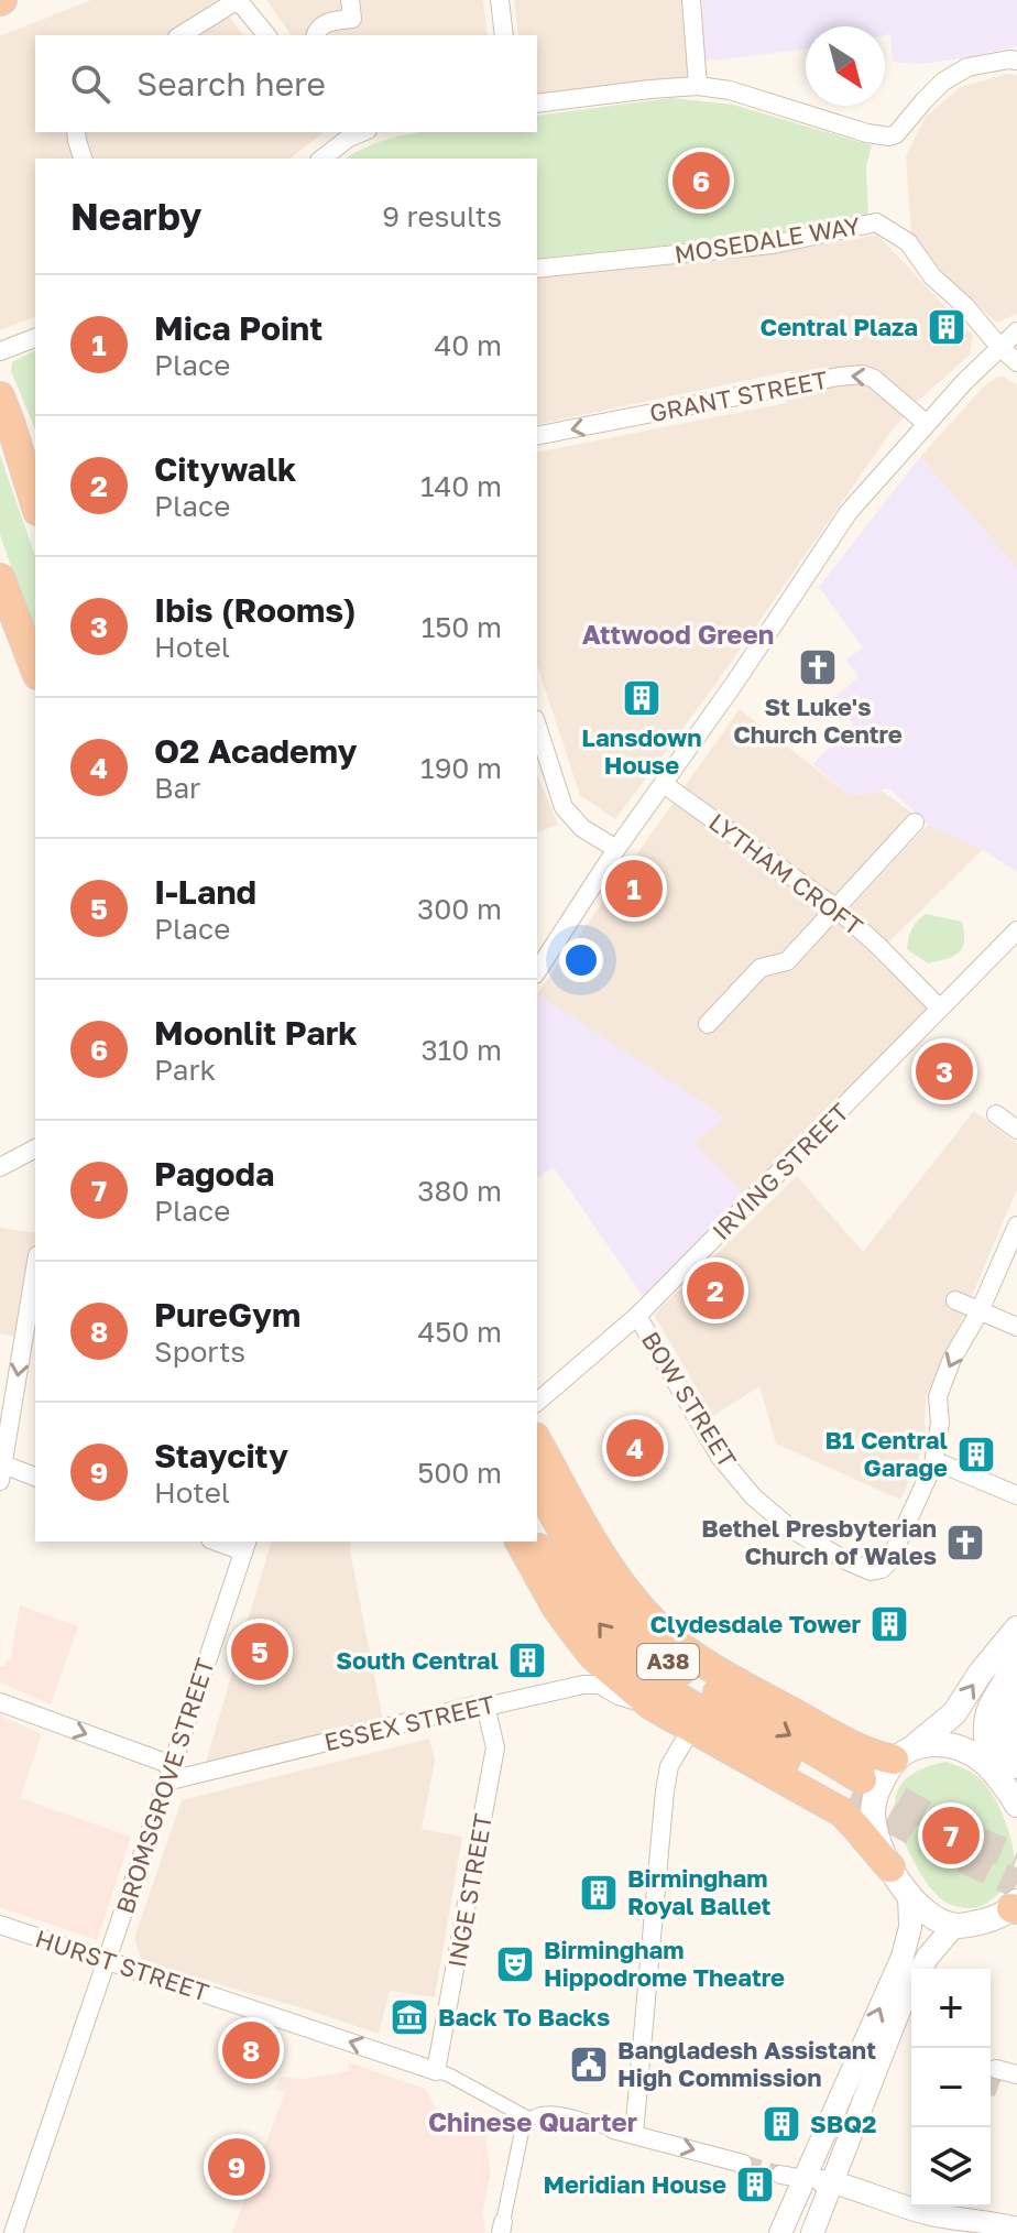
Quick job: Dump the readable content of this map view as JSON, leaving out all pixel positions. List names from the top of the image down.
{
  "streets": {
    "highway": ["A38"],
    "street": [
      "MOSEDALE WAY",
      "GRANT STREET",
      "LYTHAM CROFT",
      "IRVING STREET",
      "BOW STREET",
      "ESSEX STREET",
      "BROMSGROVE STREET",
      "INGE STREET",
      "HURST STREET"
    ]
  },
  "crossings": [
    ["LYTHAM CROFT", "IRVING STREET"],
    ["IRVING STREET", "BOW STREET"],
    ["ESSEX STREET", "BROMSGROVE STREET"],
    ["ESSEX STREET", "INGE STREET"],
    ["BROMSGROVE STREET", "HURST STREET"],
    ["INGE STREET", "HURST STREET"]
  ],
  "one_way": ["GRANT STREET", "HURST STREET"],
  "districts": ["Attwood Green", "Chinese Quarter"],
  "places": {
    "building": [
      "Central Plaza",
      "Lansdown House",
      "B1 Central Garage",
      "Clydesdale Tower",
      "South Central",
      "Birmingham Royal Ballet",
      "SBQ2",
      "Meridian House"
    ],
    "church": ["St Luke's Church Centre", "Bethel Presbyterian Church of Wales"],
    "theatre": ["Birmingham Hippodrome Theatre"],
    "museum": ["Back To Backs"],
    "public building": ["Bangladesh Assistant High Commission"]
  },
  "north": "bottom right",
  "page": {
    "search": "Search here",
    "pins": [
      "6",
      "1",
      "3",
      "2",
      "4",
      "5",
      "7",
      "8",
      "9"
    ],
    "heading": ["Nearby", "9 results"],
    "list": [
      {
        "mark": "1",
        "name": "Mica Point",
        "note": "Place",
        "value": "40 m"
      },
      {
        "mark": "2",
        "name": "Citywalk",
        "note": "Place",
        "value": "140 m"
      },
      {
        "mark": "3",
        "name": "Ibis (Rooms)",
        "note": "Hotel",
        "value": "150 m"
      },
      {
        "mark": "4",
        "name": "O2 Academy",
        "note": "Bar",
        "value": "190 m"
      },
      {
        "mark": "5",
        "name": "I-Land",
        "note": "Place",
        "value": "300 m"
      },
      {
        "mark": "6",
        "name": "Moonlit Park",
        "note": "Park",
        "value": "310 m"
      },
      {
        "mark": "7",
        "name": "Pagoda",
        "note": "Place",
        "value": "380 m"
      },
      {
        "mark": "8",
        "name": "PureGym",
        "note": "Sports",
        "value": "450 m"
      },
      {
        "mark": "9",
        "name": "Staycity",
        "note": "Hotel",
        "value": "500 m"
      }
    ],
    "map_buttons": ["+", "−"]
  }
}
